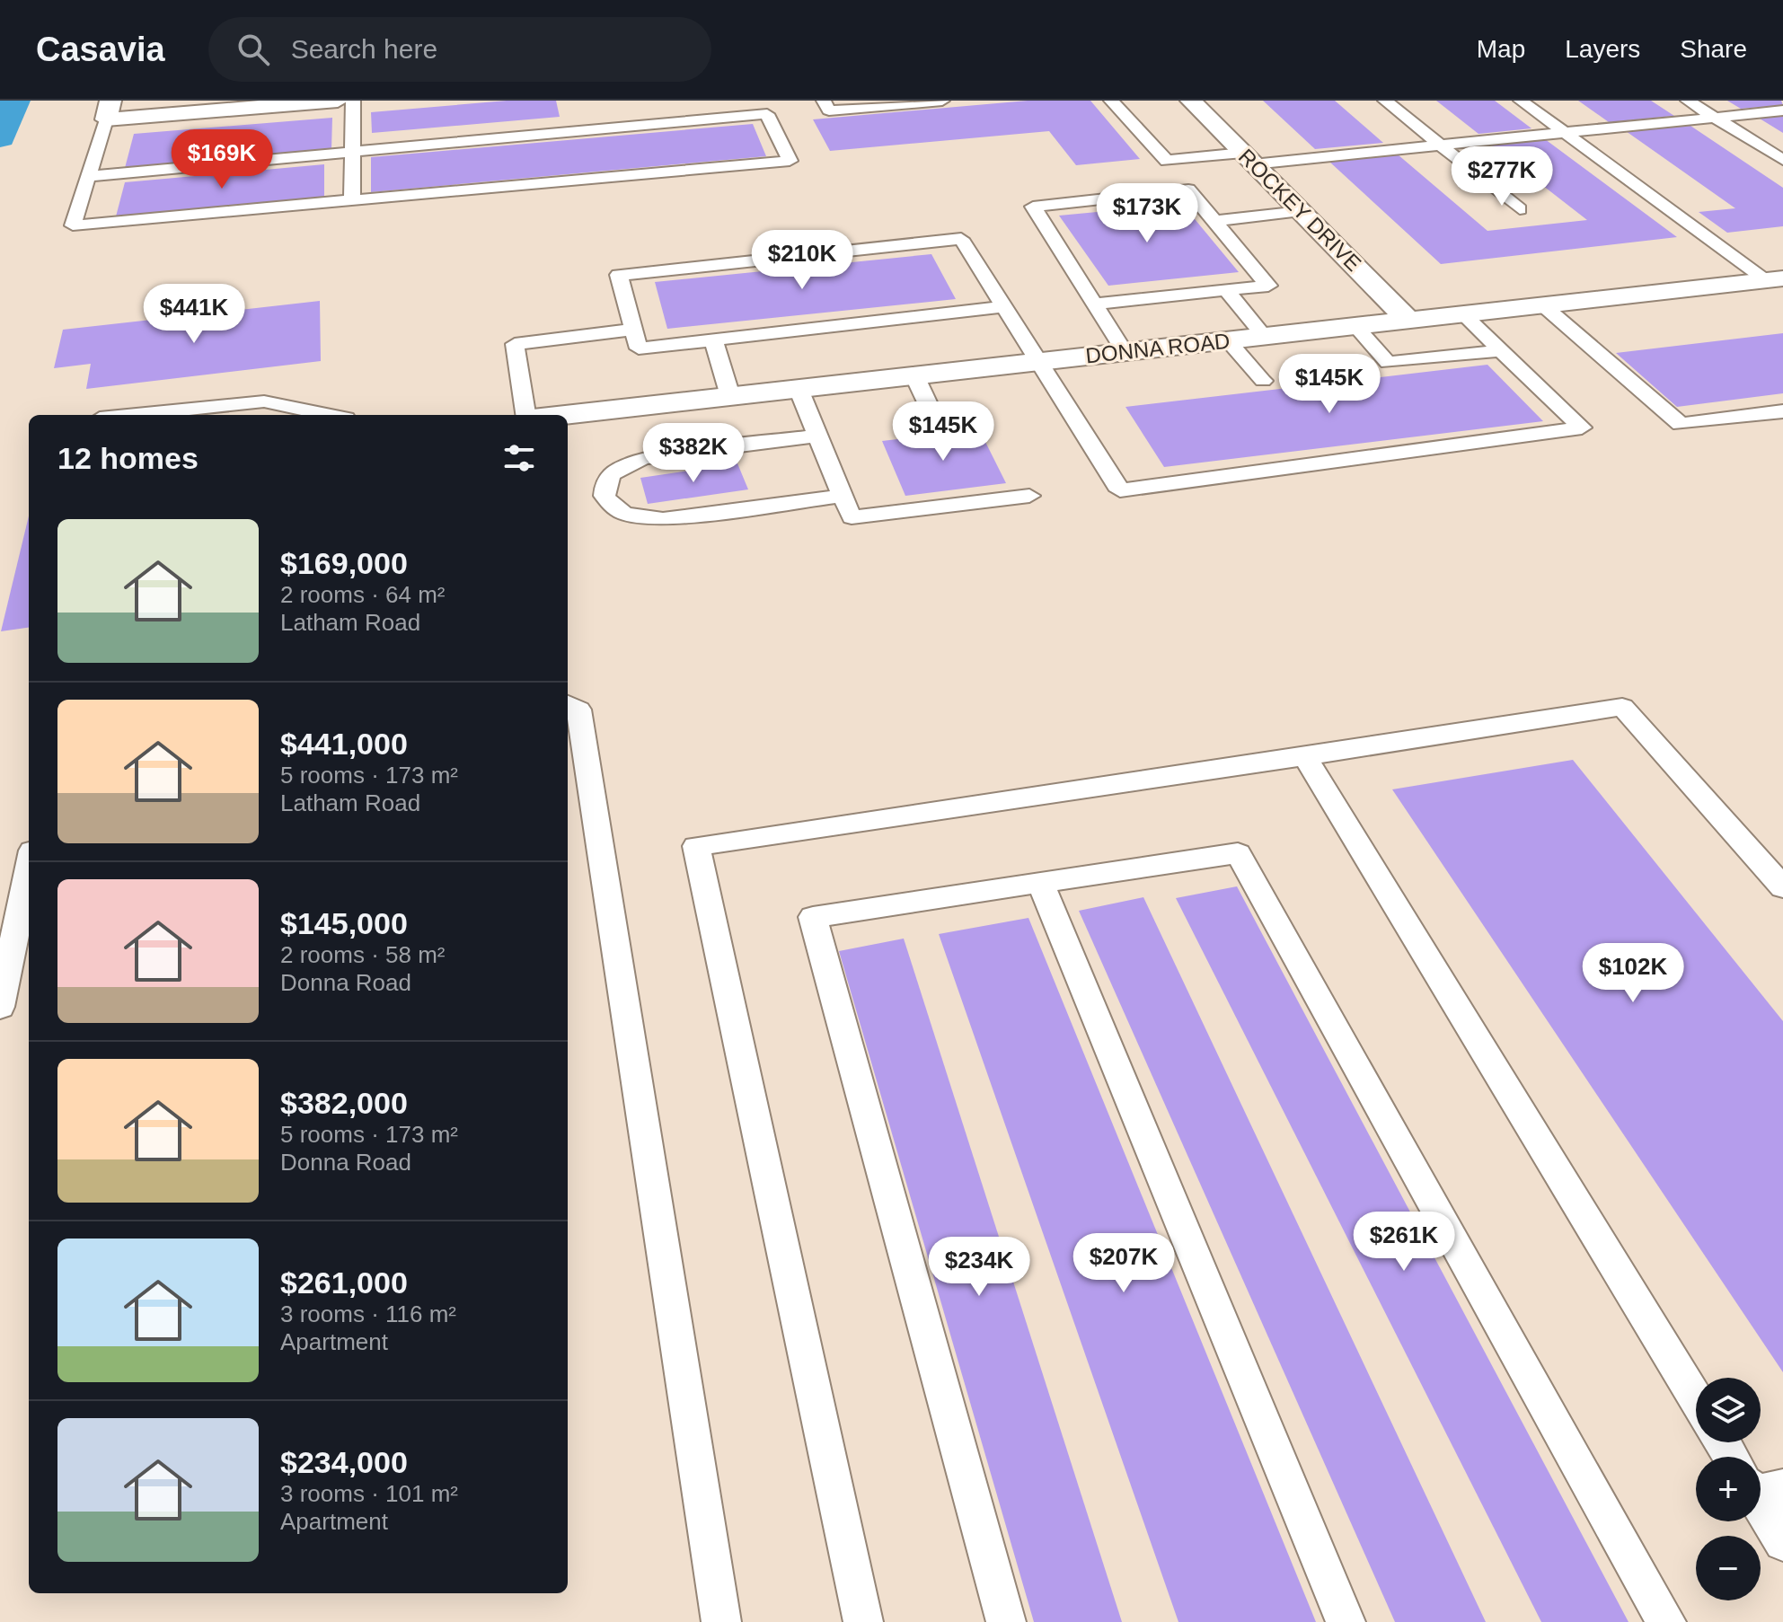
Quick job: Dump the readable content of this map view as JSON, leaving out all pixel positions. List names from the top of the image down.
{
  "streets": {
    "street": ["ROCKEY DRIVE", "DONNA ROAD"]
  },
  "crossings": [
    ["ROCKEY DRIVE", "DONNA ROAD"]
  ],
  "page": {
    "header": "Casavia",
    "search": "Search here",
    "nav": ["Map", "Layers", "Share"],
    "price": [
      "$169K",
      "$277K",
      "$173K",
      "$210K",
      "$441K",
      "$145K",
      "$145K",
      "$382K",
      "$102K",
      "$261K",
      "$207K",
      "$234K"
    ],
    "heading": "12 homes",
    "list": [
      {
        "name": "$169,000",
        "note": "2 rooms · 64 m² · Latham Road"
      },
      {
        "name": "$441,000",
        "note": "5 rooms · 173 m² · Latham Road"
      },
      {
        "name": "$145,000",
        "note": "2 rooms · 58 m² · Donna Road"
      },
      {
        "name": "$382,000",
        "note": "5 rooms · 173 m² · Donna Road"
      },
      {
        "name": "$261,000",
        "note": "3 rooms · 116 m² · Apartment"
      },
      {
        "name": "$234,000",
        "note": "3 rooms · 101 m² · Apartment"
      }
    ],
    "map_buttons": ["+", "−"]
  }
}
